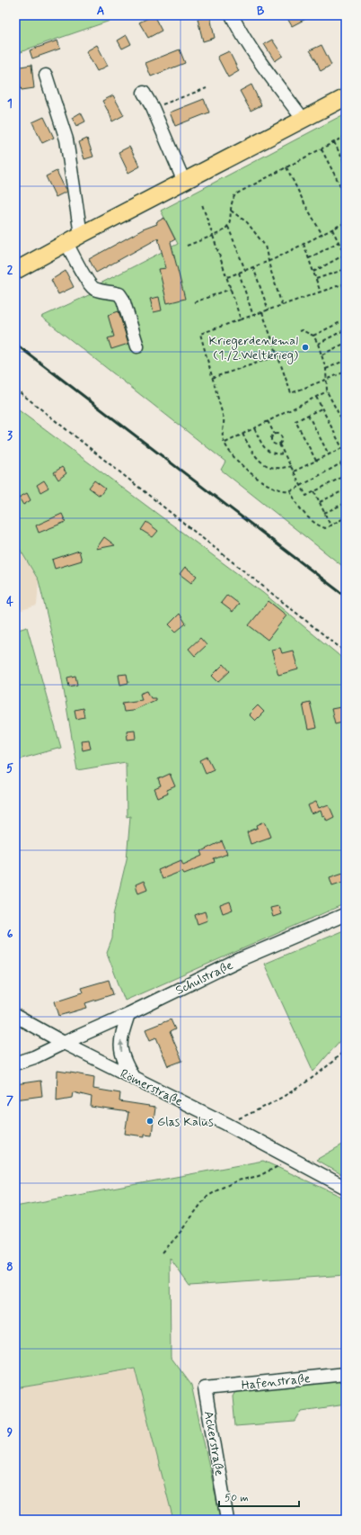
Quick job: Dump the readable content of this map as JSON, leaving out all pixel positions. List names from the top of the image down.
{
  "streets": {
    "street": [
      "Schulstraße",
      "Römerstraße",
      "Hafenstraße",
      "Ackerstraße"
    ]
  },
  "crossings": [
    ["Schulstraße", "Römerstraße"],
    ["Hafenstraße", "Ackerstraße"]
  ],
  "places": ["Kriegerdenkmal (1./2.Weltkrieg)", "Glas Kalus"],
  "scale_bar": "50 m",
  "grid": {
    "columns": ["A", "B"],
    "rows": [
      "1",
      "2",
      "3",
      "4",
      "5",
      "6",
      "7",
      "8",
      "9"
    ]
  }
}
